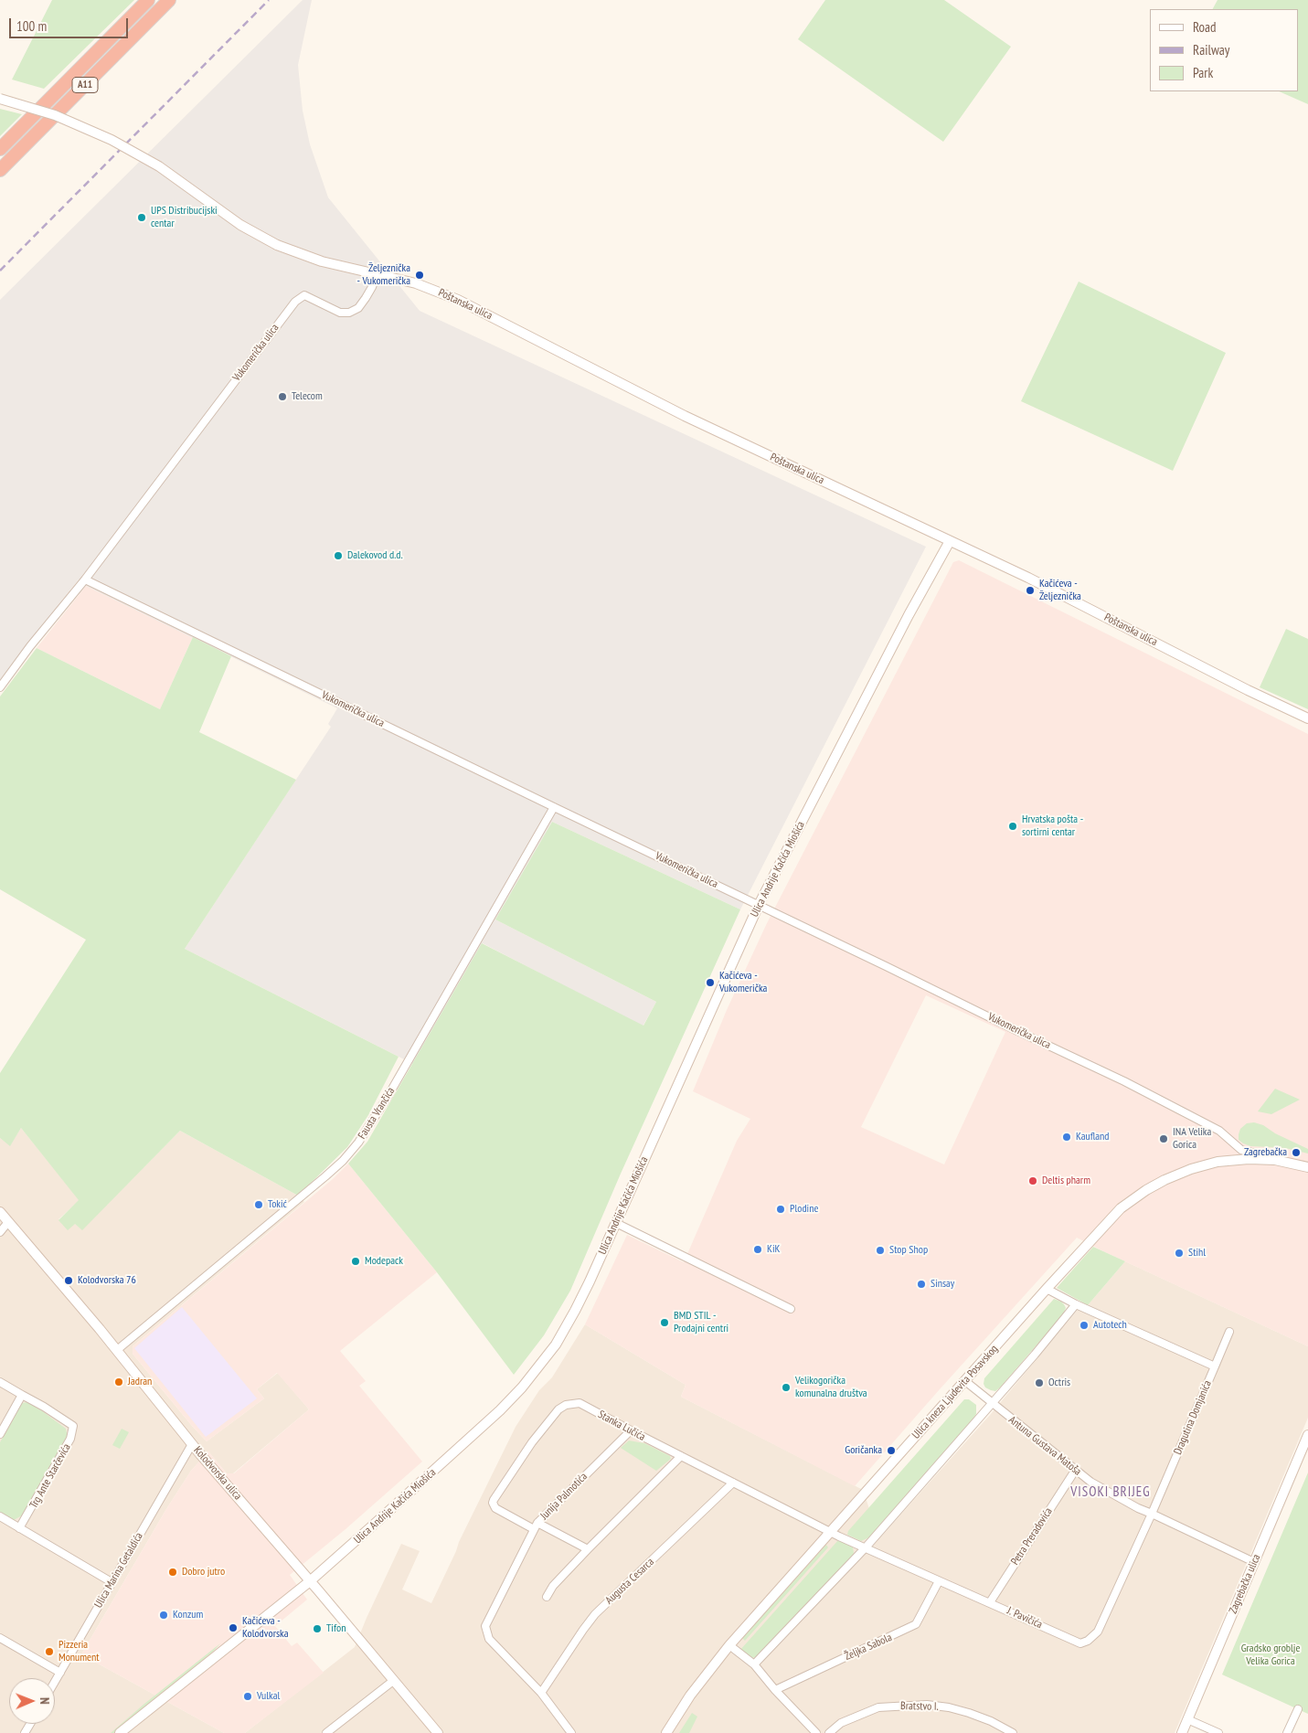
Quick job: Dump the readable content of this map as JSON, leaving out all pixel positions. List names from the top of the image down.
{
  "streets": {
    "highway": ["A11"],
    "main road": [
      "Poštanska ulica",
      "Ulica Andrije Kačića Miošića",
      "Ulica kneza Ljudevita Posavskog",
      "Kolodvorska ulica",
      "Zagrebačka ulica"
    ],
    "street": [
      "Vukomerička ulica",
      "Fausta Vrančića",
      "Dragutina Domjanića",
      "Stanka Lučića",
      "Antuna Gustava Matoša",
      "Trg Ante Starčevića",
      "Junija Palmotića",
      "Petra Preradovića",
      "Ulica Marina Getaldića",
      "Augusta Cesarca",
      "J. Pavičića",
      "Željka Sabola",
      "Bratstvo I."
    ]
  },
  "crossings": [
    ["Poštanska ulica", "Vukomerička ulica"],
    ["Poštanska ulica", "Ulica Andrije Kačića Miošića"],
    ["Vukomerička ulica", "Ulica Andrije Kačića Miošića"],
    ["Vukomerička ulica", "Fausta Vrančića"],
    ["Vukomerička ulica", "Ulica kneza Ljudevita Posavskog"],
    ["Ulica Andrije Kačića Miošića", "Kolodvorska ulica"],
    ["Fausta Vrančića", "Kolodvorska ulica"],
    ["Ulica kneza Ljudevita Posavskog", "Dragutina Domjanića"],
    ["Ulica kneza Ljudevita Posavskog", "Stanka Lučića"],
    ["Ulica kneza Ljudevita Posavskog", "Antuna Gustava Matoša"],
    ["Ulica kneza Ljudevita Posavskog", "J. Pavičića"],
    ["Dragutina Domjanića", "Antuna Gustava Matoša"],
    ["Dragutina Domjanića", "J. Pavičića"],
    ["Stanka Lučića", "Junija Palmotića"],
    ["Stanka Lučića", "Augusta Cesarca"],
    ["Stanka Lučića", "J. Pavičića"],
    ["Antuna Gustava Matoša", "Petra Preradovića"],
    ["Antuna Gustava Matoša", "Zagrebačka ulica"],
    ["Antuna Gustava Matoša", "J. Pavičića"],
    ["Kolodvorska ulica", "Ulica Marina Getaldića"],
    ["Junija Palmotića", "Augusta Cesarca"],
    ["Petra Preradovića", "J. Pavičića"],
    ["J. Pavičića", "Željka Sabola"]
  ],
  "districts": ["VISOKI BRIJEG"],
  "parks": ["Gradsko groblje Velika Gorica"],
  "places": [
    "UPS Distribucijski centar",
    "Željeznička - Vukomerička",
    "Telecom",
    "Dalekovod d.d.",
    "Kačićeva - Željeznička",
    "Hrvatska pošta - sortirni centar",
    "Kačićeva - Vukomerička",
    "Kaufland",
    "INA Velika Gorica",
    "Zagrebačka",
    "Deltis pharm",
    "Tokić",
    "Plodine",
    "KiK",
    "Stop Shop",
    "Stihl",
    "Modepack",
    "Kolodvorska 76",
    "Sinsay",
    "BMD STIL - Prodajni centri",
    "Autotech",
    "Jadran",
    "Octris",
    "Velikogorička komunalna društva",
    "Goričanka",
    "Dobro jutro",
    "Konzum",
    "Kačićeva - Kolodvorska",
    "Tifon",
    "Pizzeria Monument",
    "Vulkal"
  ],
  "legend": ["Road", "Railway", "Park"],
  "scale_bar": "100 m",
  "north": "right"
}
